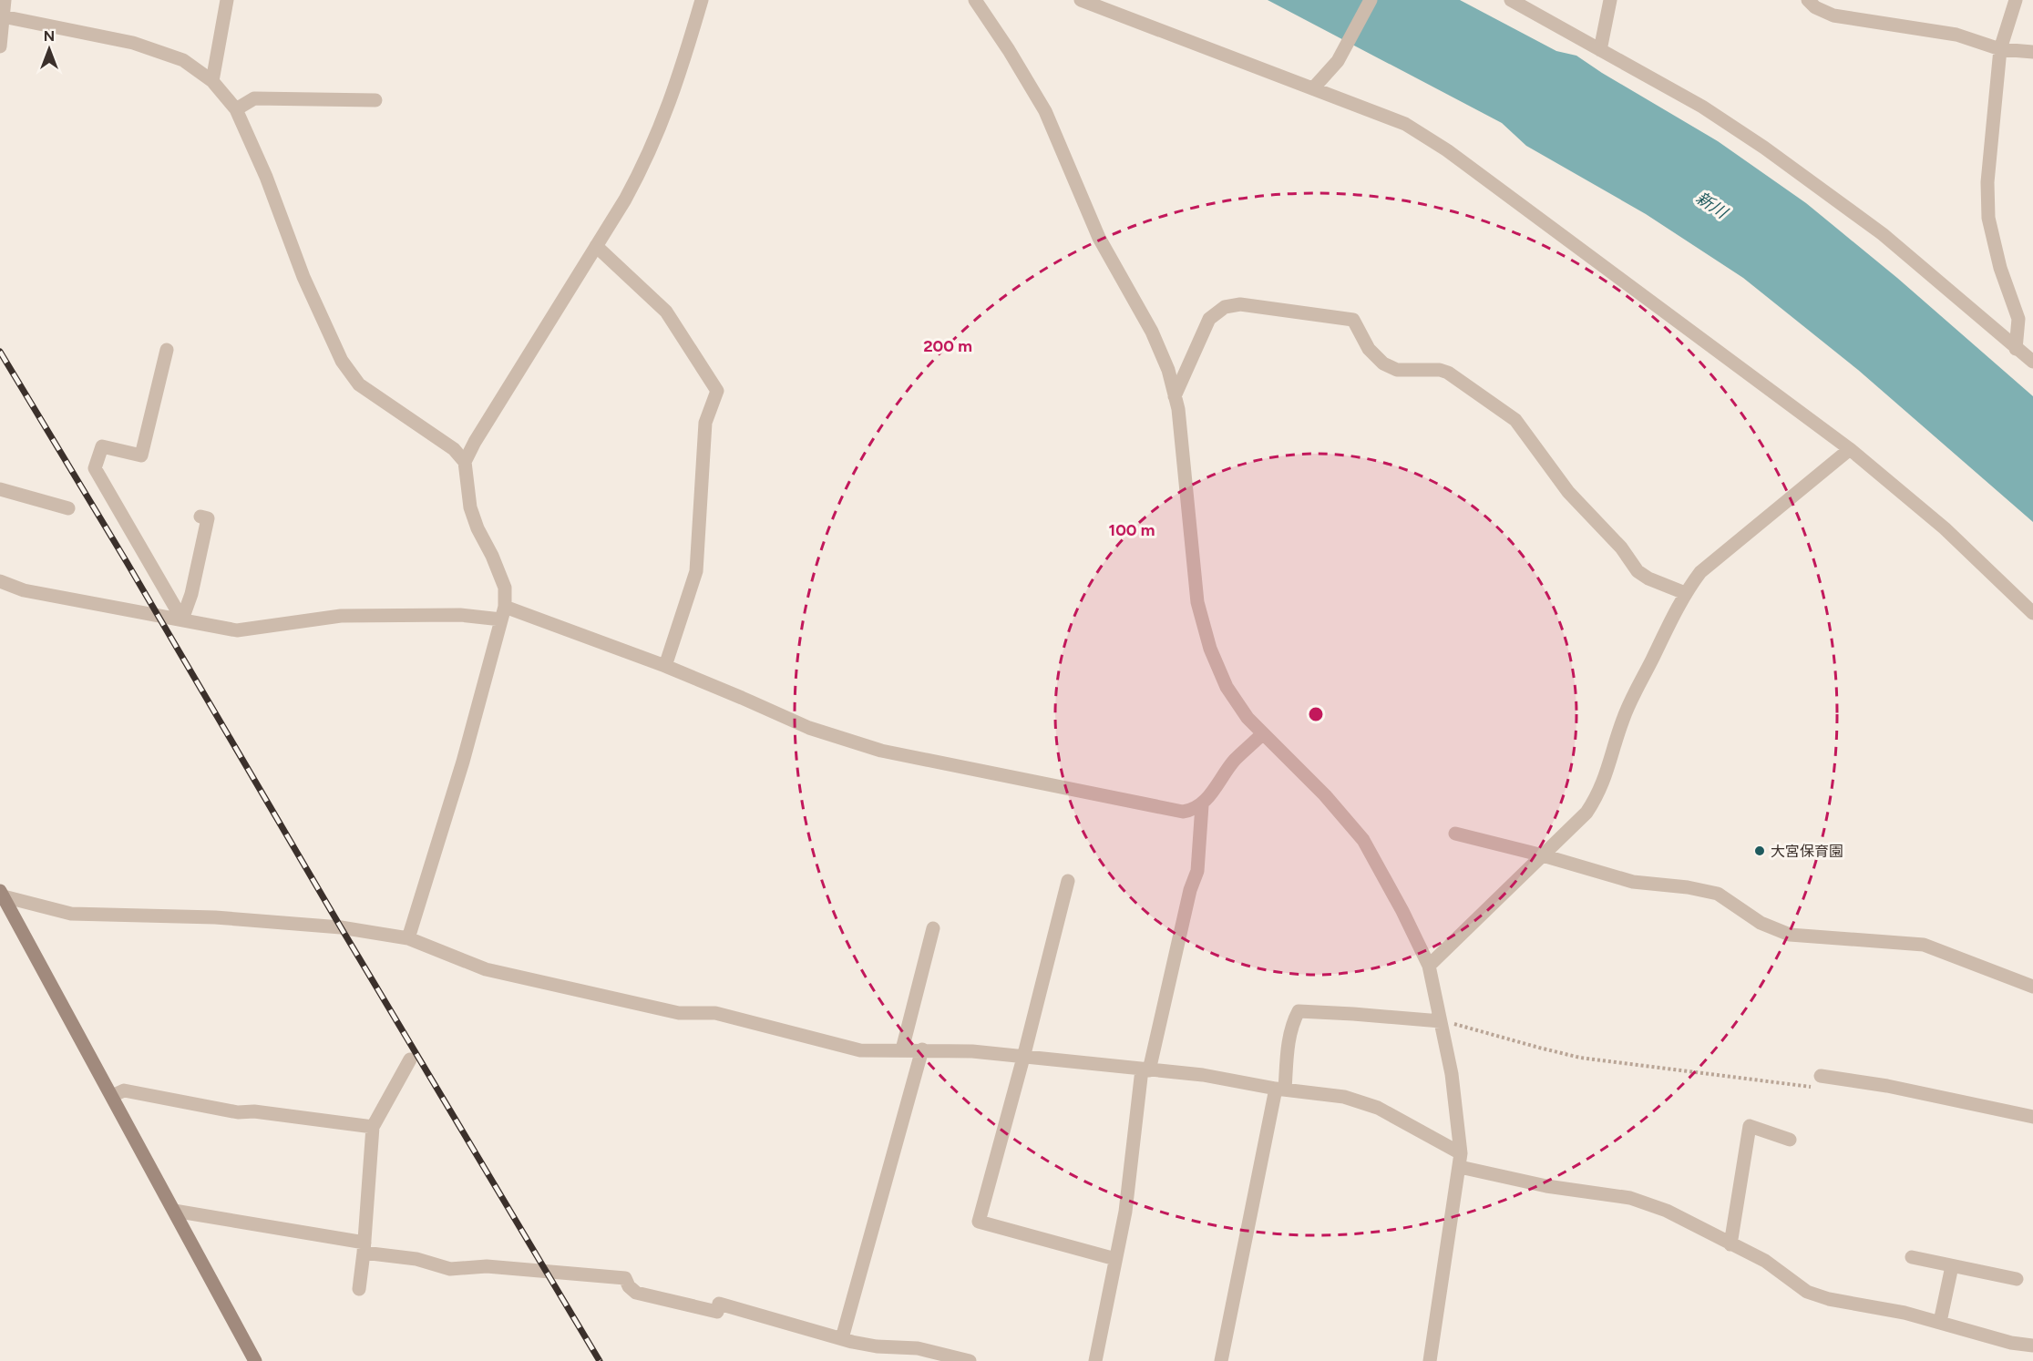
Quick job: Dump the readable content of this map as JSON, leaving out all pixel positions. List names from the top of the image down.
{
  "water": ["新川"],
  "places": ["大宮保育園"],
  "north": "top",
  "rings": ["200 m", "100 m"]
}
